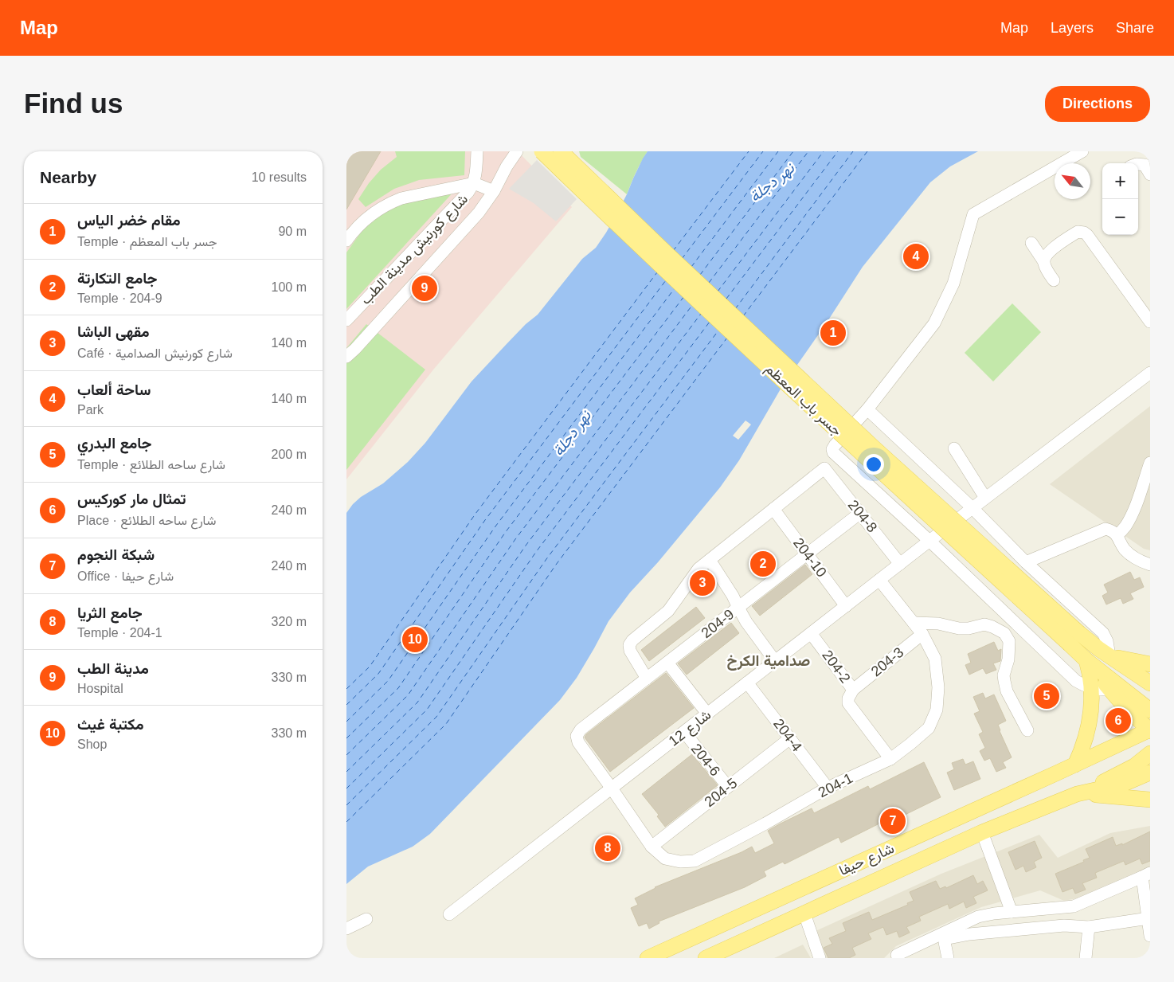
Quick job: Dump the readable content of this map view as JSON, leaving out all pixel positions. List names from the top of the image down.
{
  "streets": {
    "main road": ["جسر باب المعظم", "شارع حيفا"],
    "street": [
      "شارع كورنيش مدينة الطب",
      "204-8",
      "204-10",
      "204-9",
      "204-3",
      "204-2",
      "شارع 12",
      "204-4",
      "204-6",
      "204-1",
      "204-5"
    ]
  },
  "crossings": [
    ["204-8", "204-10"],
    ["204-8", "204-9"],
    ["204-8", "شارع 12"],
    ["204-10", "204-9"],
    ["204-10", "شارع 12"],
    ["204-9", "204-1"],
    ["204-3", "204-2"],
    ["204-3", "204-1"],
    ["204-2", "شارع 12"],
    ["204-2", "204-1"],
    ["شارع 12", "204-4"],
    ["شارع 12", "204-6"],
    ["شارع 12", "204-1"],
    ["204-4", "204-1"],
    ["204-4", "204-5"],
    ["204-6", "204-5"],
    ["204-1", "204-5"]
  ],
  "districts": ["صدامية الكرخ"],
  "water": ["نهر دجلة"],
  "north": "top left",
  "page": {
    "header": "Map",
    "nav": ["Map", "Layers", "Share"],
    "buttons": "Directions",
    "title": "Find us",
    "heading": ["Nearby", "10 results"],
    "map_buttons": ["+", "−"],
    "list": [
      {
        "mark": "1",
        "name": "مقام خضر الياس",
        "note": "Temple · جسر باب المعظم",
        "value": "90 m"
      },
      {
        "mark": "2",
        "name": "جامع التكارتة",
        "note": "Temple · 204-9",
        "value": "100 m"
      },
      {
        "mark": "3",
        "name": "مقهى الباشا",
        "note": "Café · شارع كورنيش الصدامية",
        "value": "140 m"
      },
      {
        "mark": "4",
        "name": "ساحة ألعاب",
        "note": "Park",
        "value": "140 m"
      },
      {
        "mark": "5",
        "name": "جامع البدري",
        "note": "Temple · شارع ساحه الطلائع",
        "value": "200 m"
      },
      {
        "mark": "6",
        "name": "تمثال مار كوركيس",
        "note": "Place · شارع ساحه الطلائع",
        "value": "240 m"
      },
      {
        "mark": "7",
        "name": "شبكة النجوم",
        "note": "Office · شارع حيفا",
        "value": "240 m"
      },
      {
        "mark": "8",
        "name": "جامع الثريا",
        "note": "Temple · 204-1",
        "value": "320 m"
      },
      {
        "mark": "9",
        "name": "مدينة الطب",
        "note": "Hospital",
        "value": "330 m"
      },
      {
        "mark": "10",
        "name": "مكتبة غيث",
        "note": "Shop",
        "value": "330 m"
      }
    ],
    "pins": [
      "4",
      "9",
      "1",
      "2",
      "3",
      "10",
      "5",
      "6",
      "7",
      "8"
    ]
  }
}
